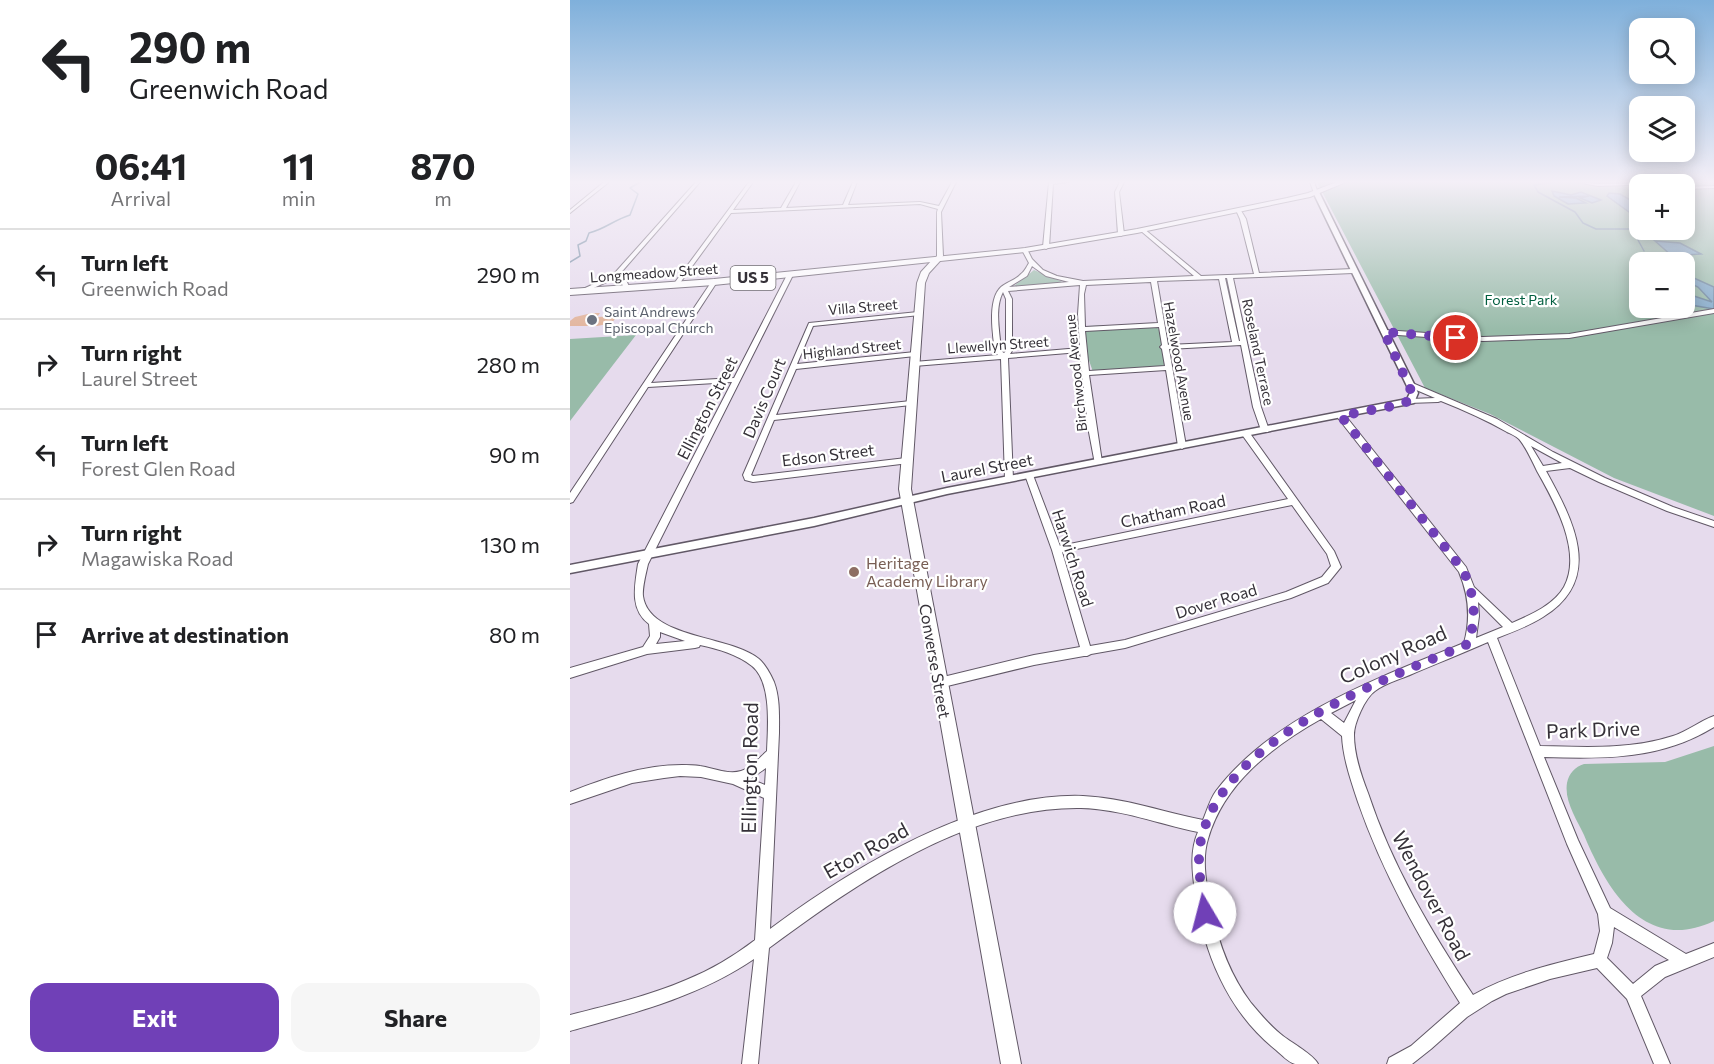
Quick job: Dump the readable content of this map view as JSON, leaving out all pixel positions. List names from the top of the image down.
{
  "streets": {
    "main road": ["Longmeadow Street", "US 5", "Converse Street"],
    "street": [
      "Villa Street",
      "Llewellyn Street",
      "Highland Street",
      "Roseland Terrace",
      "Hazelwood Avenue",
      "Birchwood Avenue",
      "Davis Court",
      "Ellington Street",
      "Edson Street",
      "Laurel Street",
      "Chatham Road",
      "Harwich Road",
      "Dover Road",
      "Colony Road",
      "Park Drive",
      "Ellington Road",
      "Eton Road",
      "Wendover Road"
    ]
  },
  "crossings": [
    ["Longmeadow Street", "Ellington Street"],
    ["Longmeadow Street", "Converse Street"],
    ["Villa Street", "Davis Court"],
    ["Villa Street", "Converse Street"],
    ["Llewellyn Street", "Highland Street"],
    ["Llewellyn Street", "Birchwood Avenue"],
    ["Llewellyn Street", "Converse Street"],
    ["Highland Street", "Davis Court"],
    ["Highland Street", "Converse Street"],
    ["Roseland Terrace", "Laurel Street"],
    ["Hazelwood Avenue", "Laurel Street"],
    ["Birchwood Avenue", "Laurel Street"],
    ["Davis Court", "Edson Street"],
    ["Ellington Street", "Laurel Street"],
    ["Ellington Street", "Ellington Road"],
    ["Edson Street", "Converse Street"],
    ["Laurel Street", "Harwich Road"],
    ["Laurel Street", "Dover Road"],
    ["Laurel Street", "Converse Street"],
    ["Laurel Street", "Ellington Road"],
    ["Chatham Road", "Harwich Road"],
    ["Chatham Road", "Dover Road"],
    ["Harwich Road", "Dover Road"],
    ["Dover Road", "Converse Street"],
    ["Colony Road", "Eton Road"],
    ["Converse Street", "Eton Road"],
    ["Ellington Road", "Eton Road"]
  ],
  "parks": ["Forest Park"],
  "places": ["Saint Andrews Episcopal Church", "Heritage Academy Library"],
  "page": {
    "turn": ["290 m", "Greenwich Road"],
    "map_buttons": ["+", "−"],
    "eta": [
      "06:41",
      "Arrival",
      "11",
      "min",
      "870",
      "m"
    ],
    "list": [
      {
        "name": "Turn left",
        "note": "Greenwich Road",
        "value": "290 m"
      },
      {
        "name": "Turn right",
        "note": "Laurel Street",
        "value": "280 m"
      },
      {
        "name": "Turn left",
        "note": "Forest Glen Road",
        "value": "90 m"
      },
      {
        "name": "Turn right",
        "note": "Magawiska Road",
        "value": "130 m"
      },
      {
        "name": "Arrive at destination",
        "value": "80 m"
      }
    ],
    "buttons": ["Exit", "Share"]
  }
}
